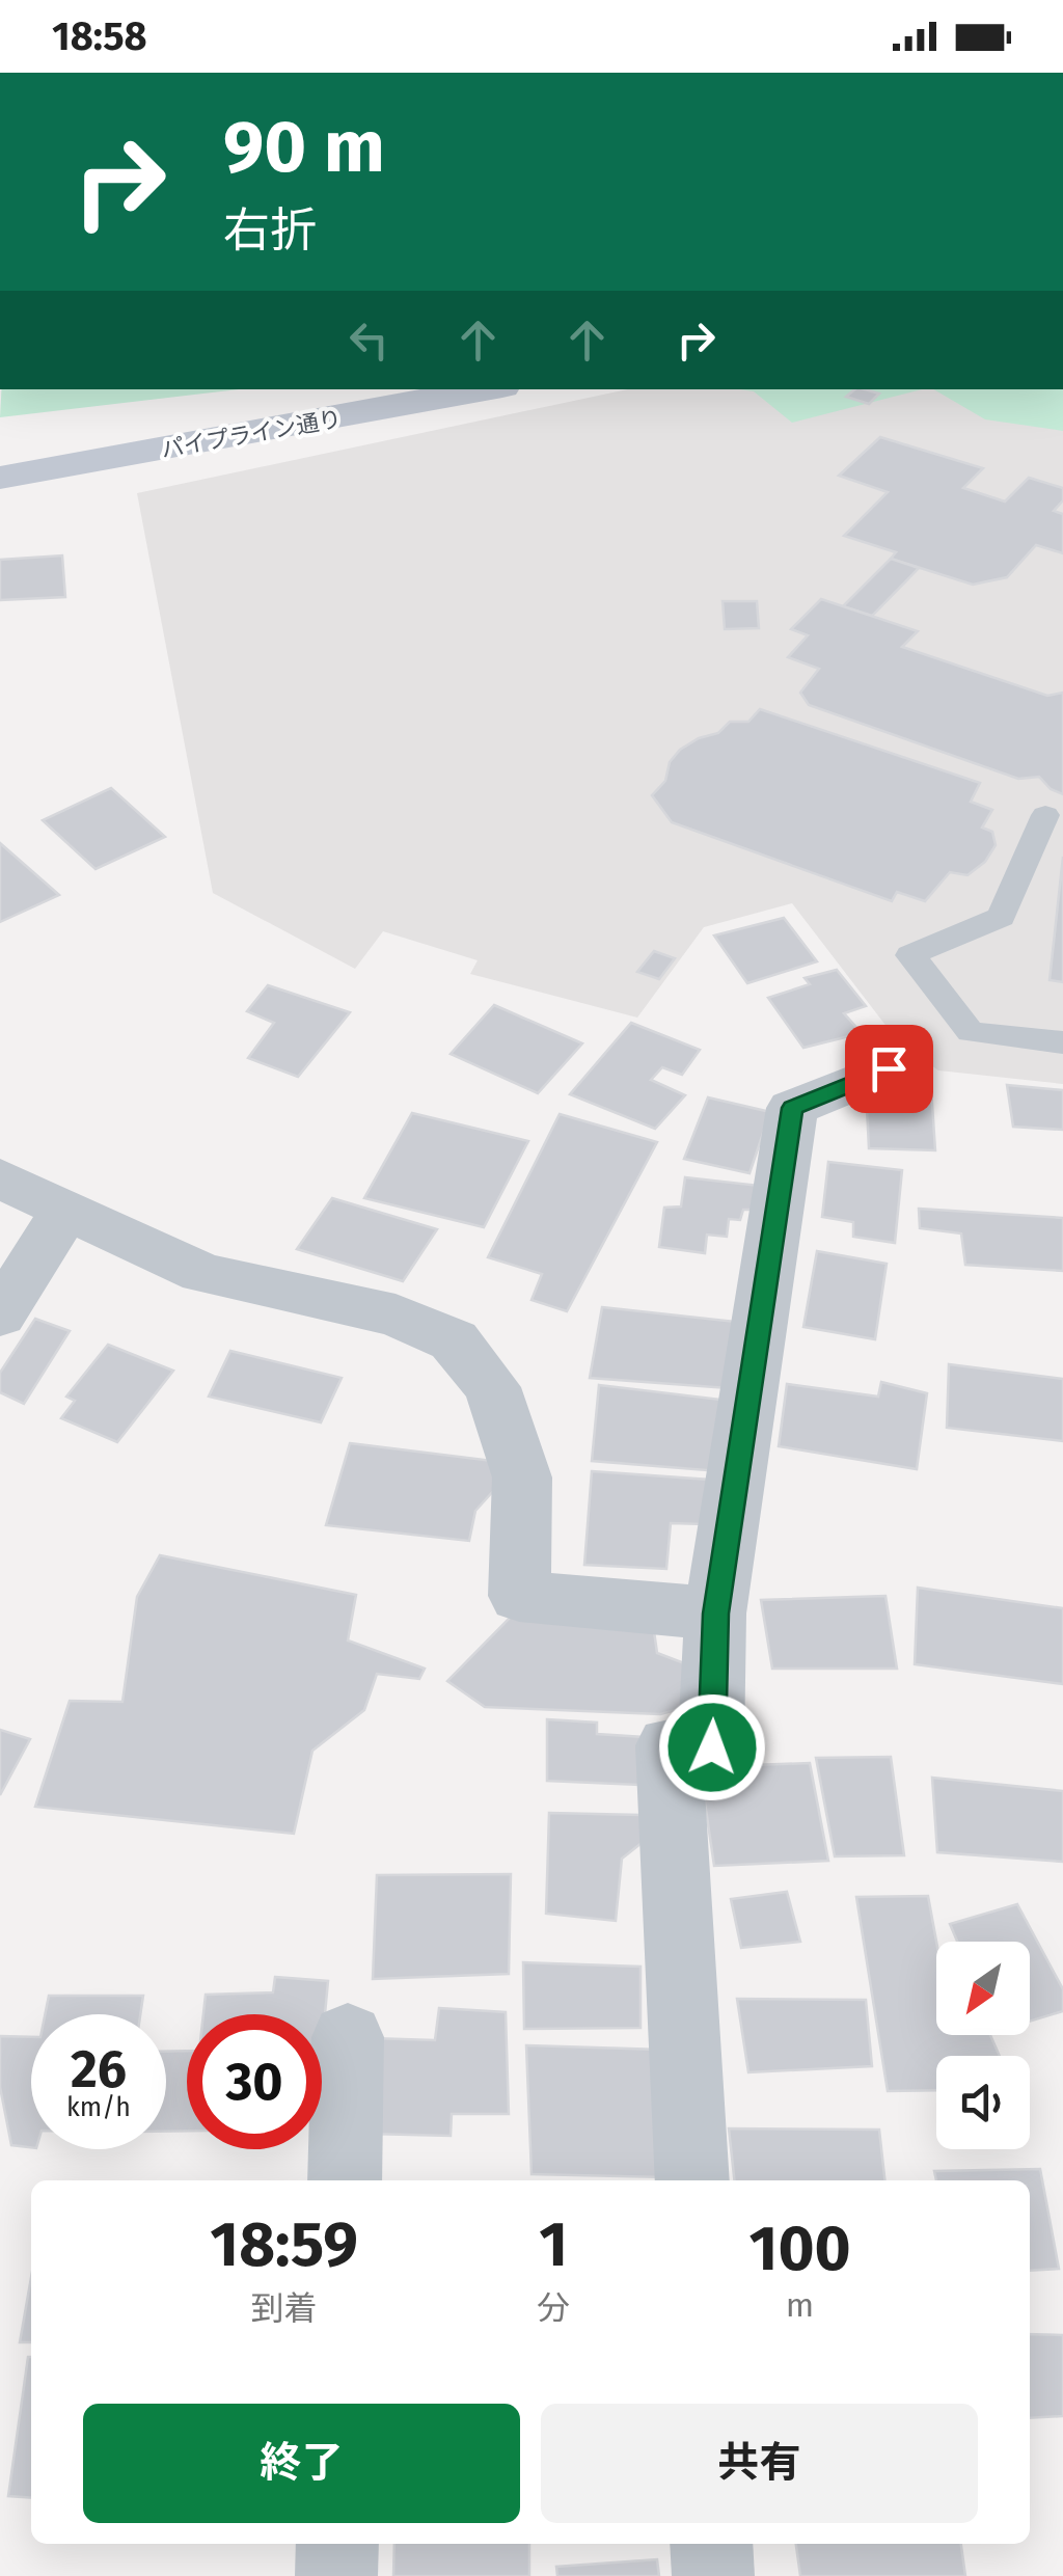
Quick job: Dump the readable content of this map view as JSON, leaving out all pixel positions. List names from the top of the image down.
{
  "streets": {
    "main road": ["パイプライン通り"]
  },
  "north": "bottom left",
  "page": {
    "status": "18:58",
    "turn": ["90 m", "右折"],
    "speed": "26 km/h",
    "limit": "30",
    "eta": [
      "18:59",
      "到着",
      "1",
      "分",
      "100",
      "m"
    ],
    "buttons": ["終了", "共有"]
  }
}
